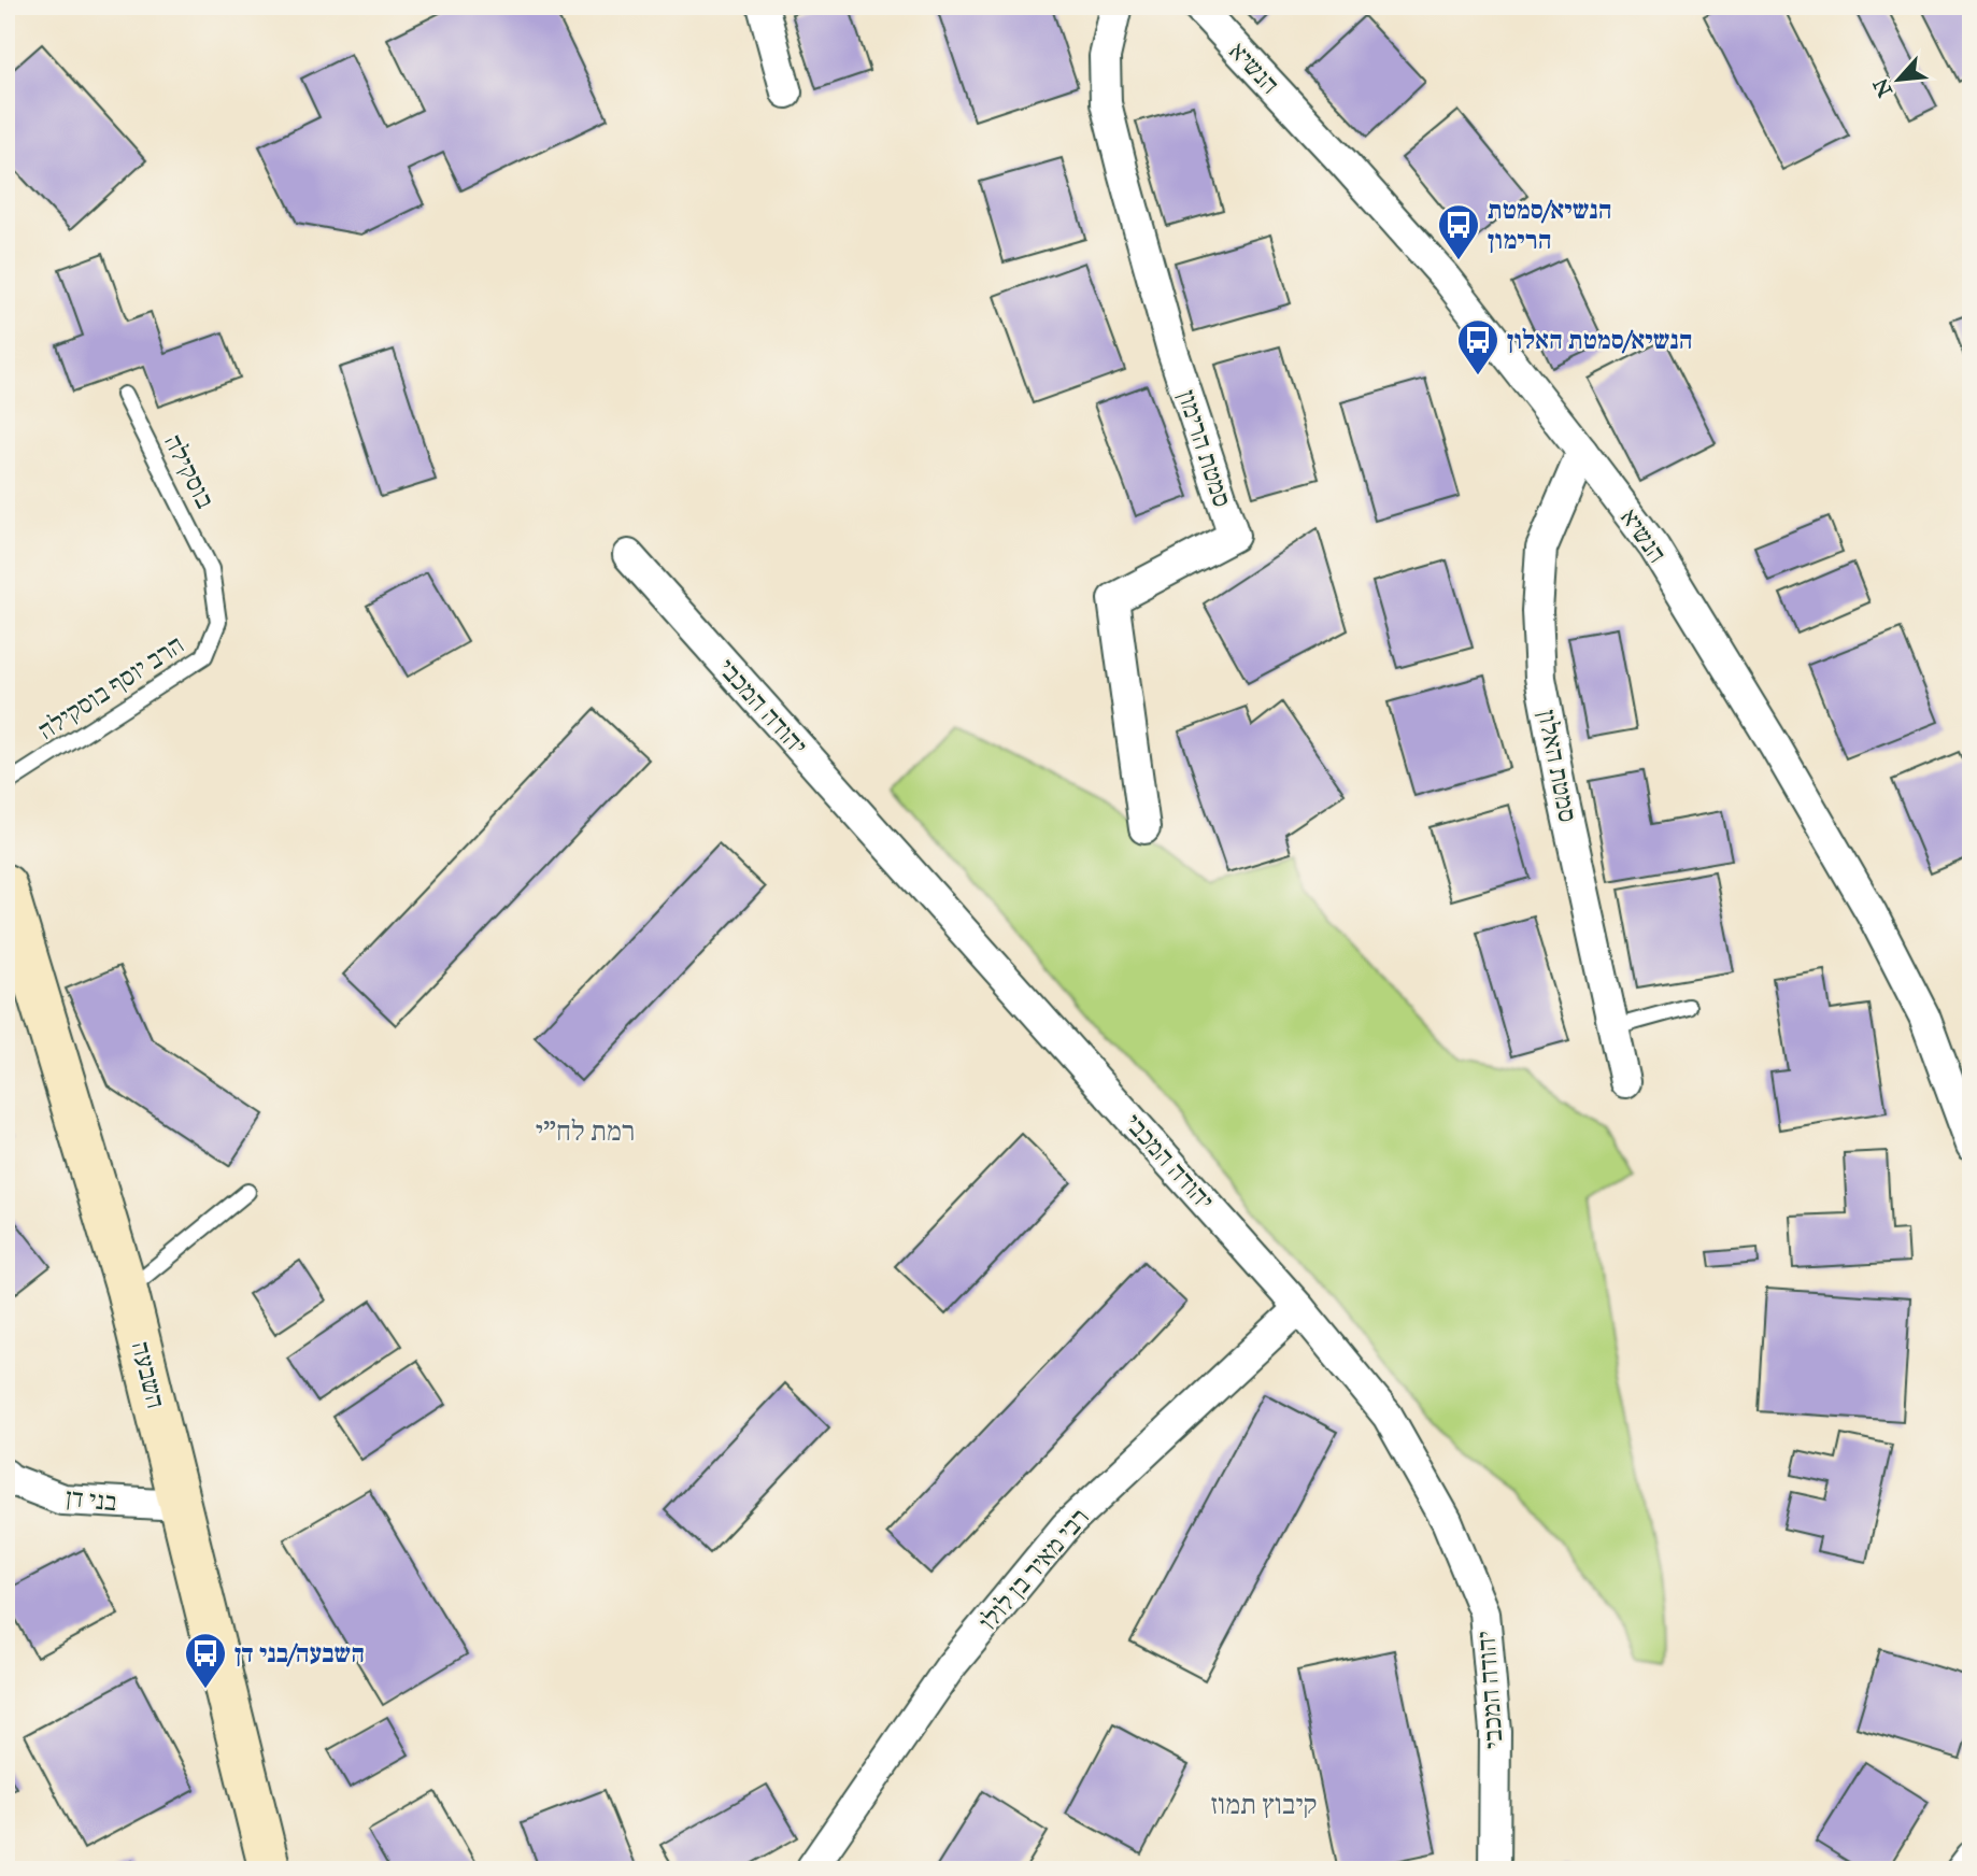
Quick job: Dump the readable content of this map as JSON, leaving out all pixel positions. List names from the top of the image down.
{
  "streets": {
    "main road": ["השבעה"],
    "street": [
      "הנשיא",
      "סמטת הרימון",
      "יהודה המכבי",
      "סמטת האלון",
      "בני דן",
      "רבי מאיר בן לולו"
    ],
    "lane": ["בוסקילה", "הרב יוסף בוסקילה"]
  },
  "crossings": [
    ["הנשיא", "סמטת האלון"],
    ["בוסקילה", "הרב יוסף בוסקילה"],
    ["יהודה המכבי", "רבי מאיר בן לולו"],
    ["השבעה", "בני דן"]
  ],
  "districts": ["רמת לח\"י", "קיבוץ תמוז"],
  "places": {
    "bus stop": ["הנשיא/סמטת הרימון", "הנשיא/סמטת האלון", "השבעה/בני דן"]
  },
  "north": "bottom left"
}
